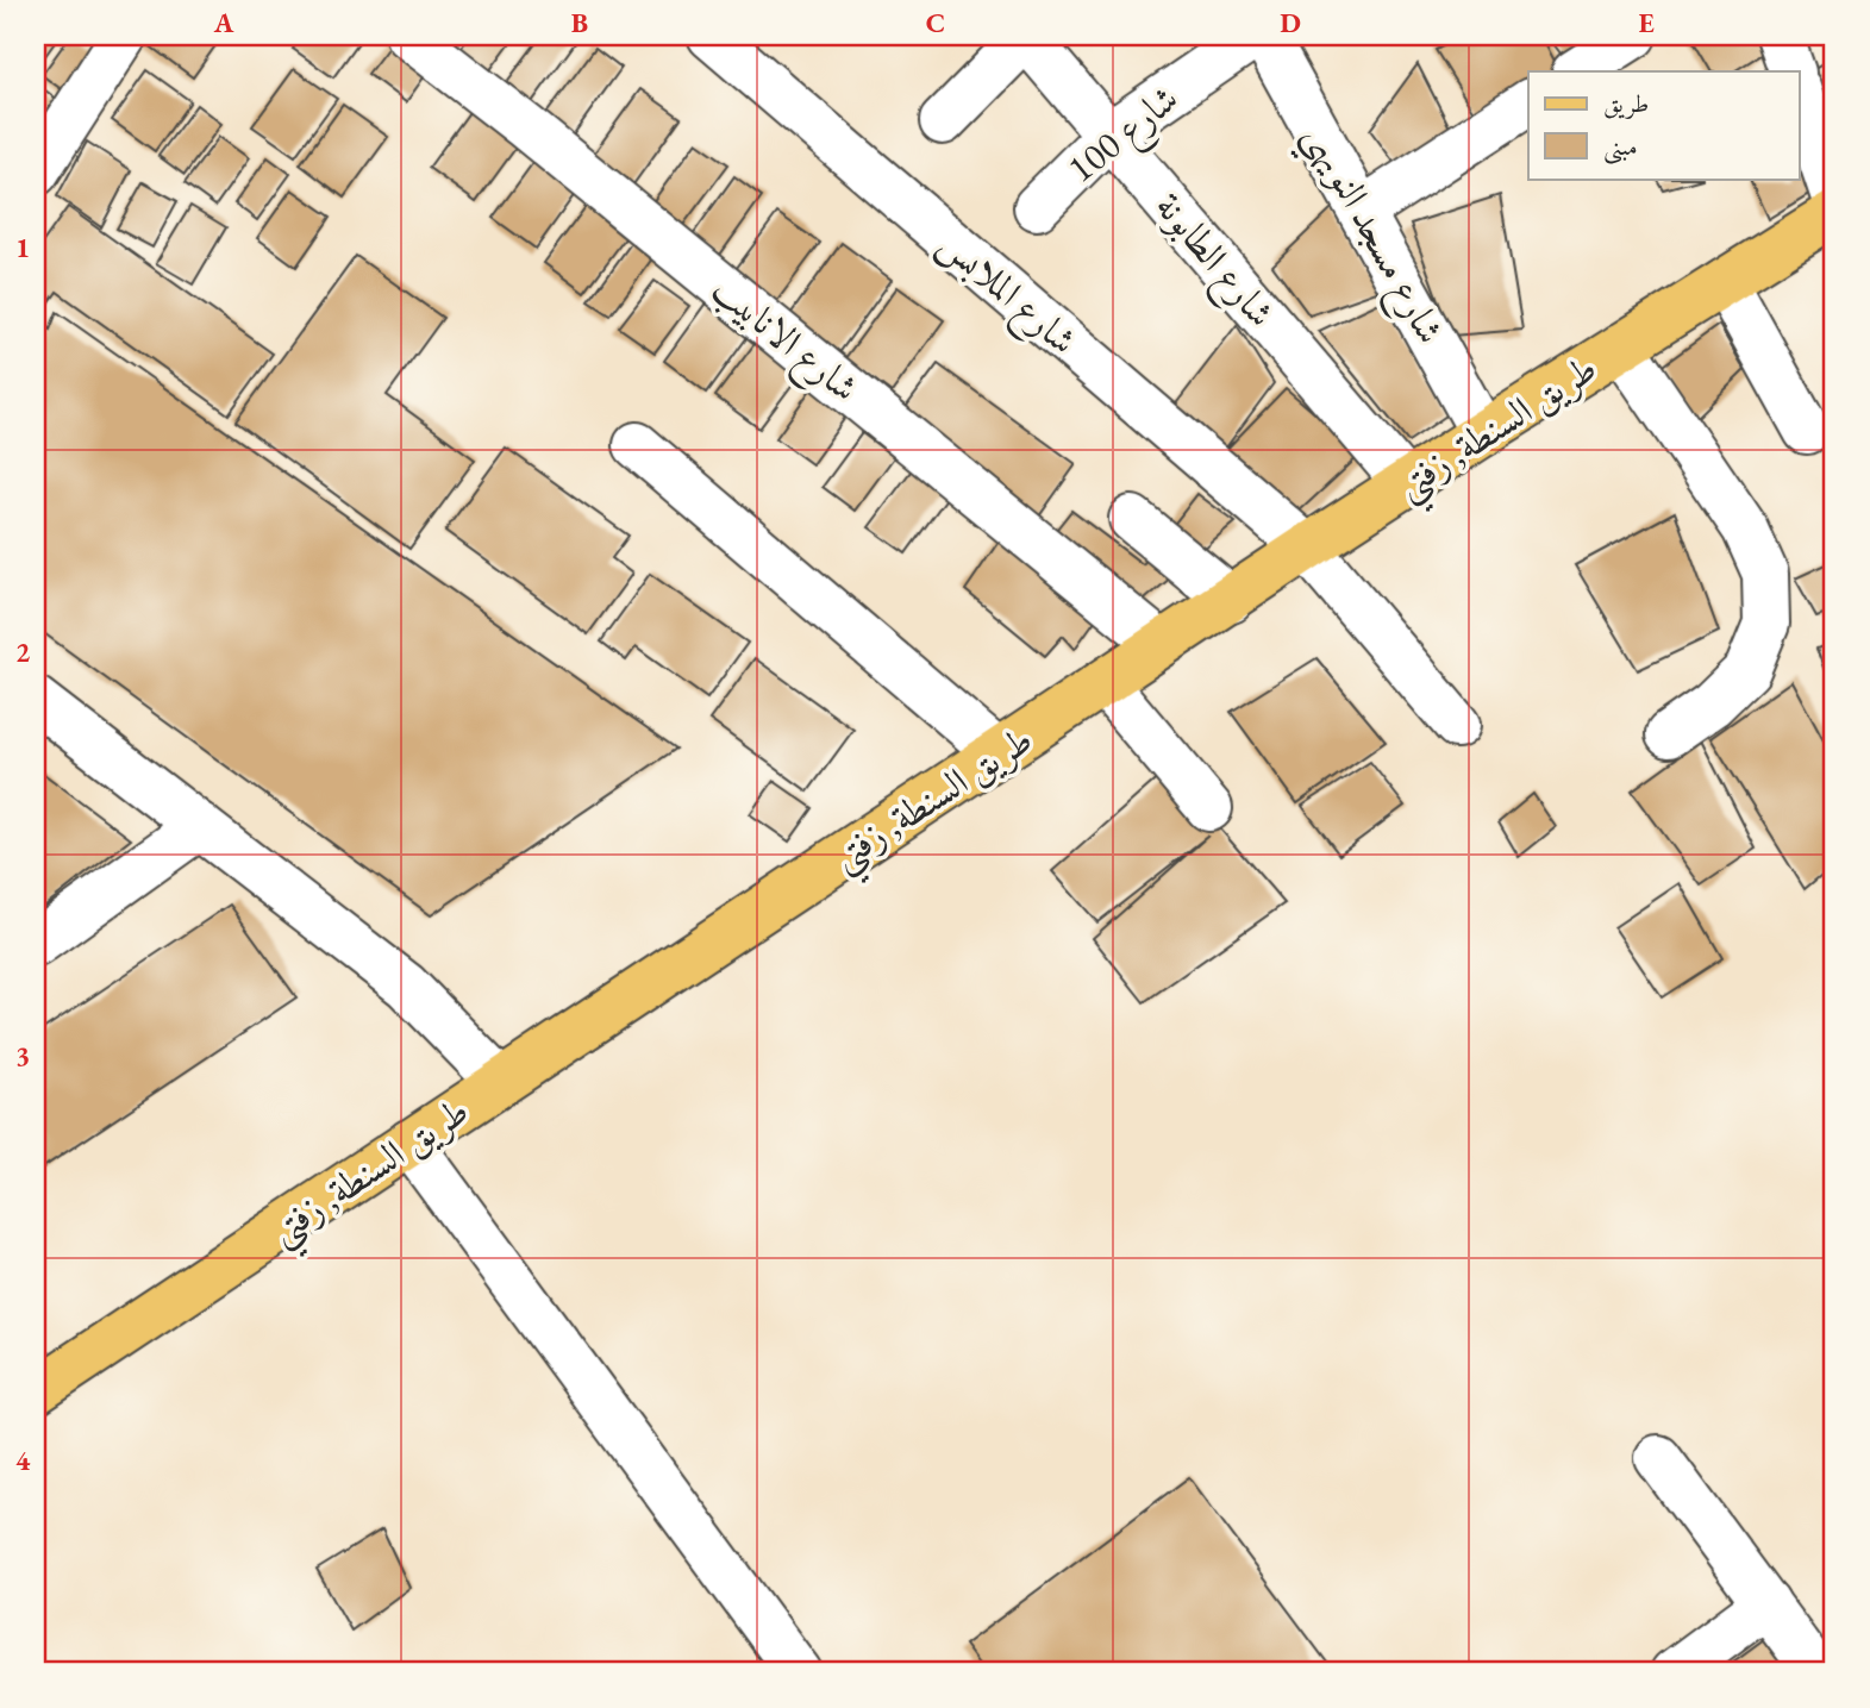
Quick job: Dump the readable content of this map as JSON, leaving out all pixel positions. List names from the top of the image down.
{
  "streets": {
    "main road": ["طريق السنطة, زفتي"],
    "street": [
      "شارع 100",
      "شارع مسجد النويهي",
      "شارع الطابونة",
      "شارع الملابس",
      "شارع الانابيب"
    ]
  },
  "crossings": [
    ["شارع 100", "شارع مسجد النويهي"],
    ["شارع 100", "شارع الطابونة"],
    ["شارع مسجد النويهي", "طريق السنطة, زفتي"],
    ["شارع الطابونة", "طريق السنطة, زفتي"],
    ["شارع الملابس", "طريق السنطة, زفتي"],
    ["شارع الانابيب", "طريق السنطة, زفتي"]
  ],
  "legend": ["طريق", "مبنى"],
  "grid": {
    "columns": [
      "A",
      "B",
      "C",
      "D",
      "E"
    ],
    "rows": [
      "1",
      "2",
      "3",
      "4"
    ]
  }
}
